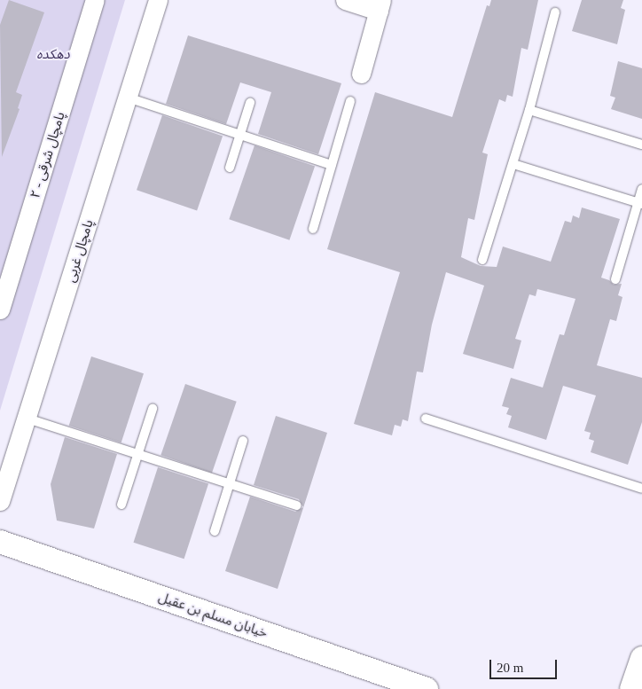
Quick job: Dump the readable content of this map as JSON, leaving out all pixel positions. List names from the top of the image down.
{
  "streets": {
    "street": ["پامچال شرقی - ۲", "پامچال غربی", "خیابان مسلم بن عقیل"]
  },
  "parks": ["دهکده"],
  "scale_bar": "20 m"
}
